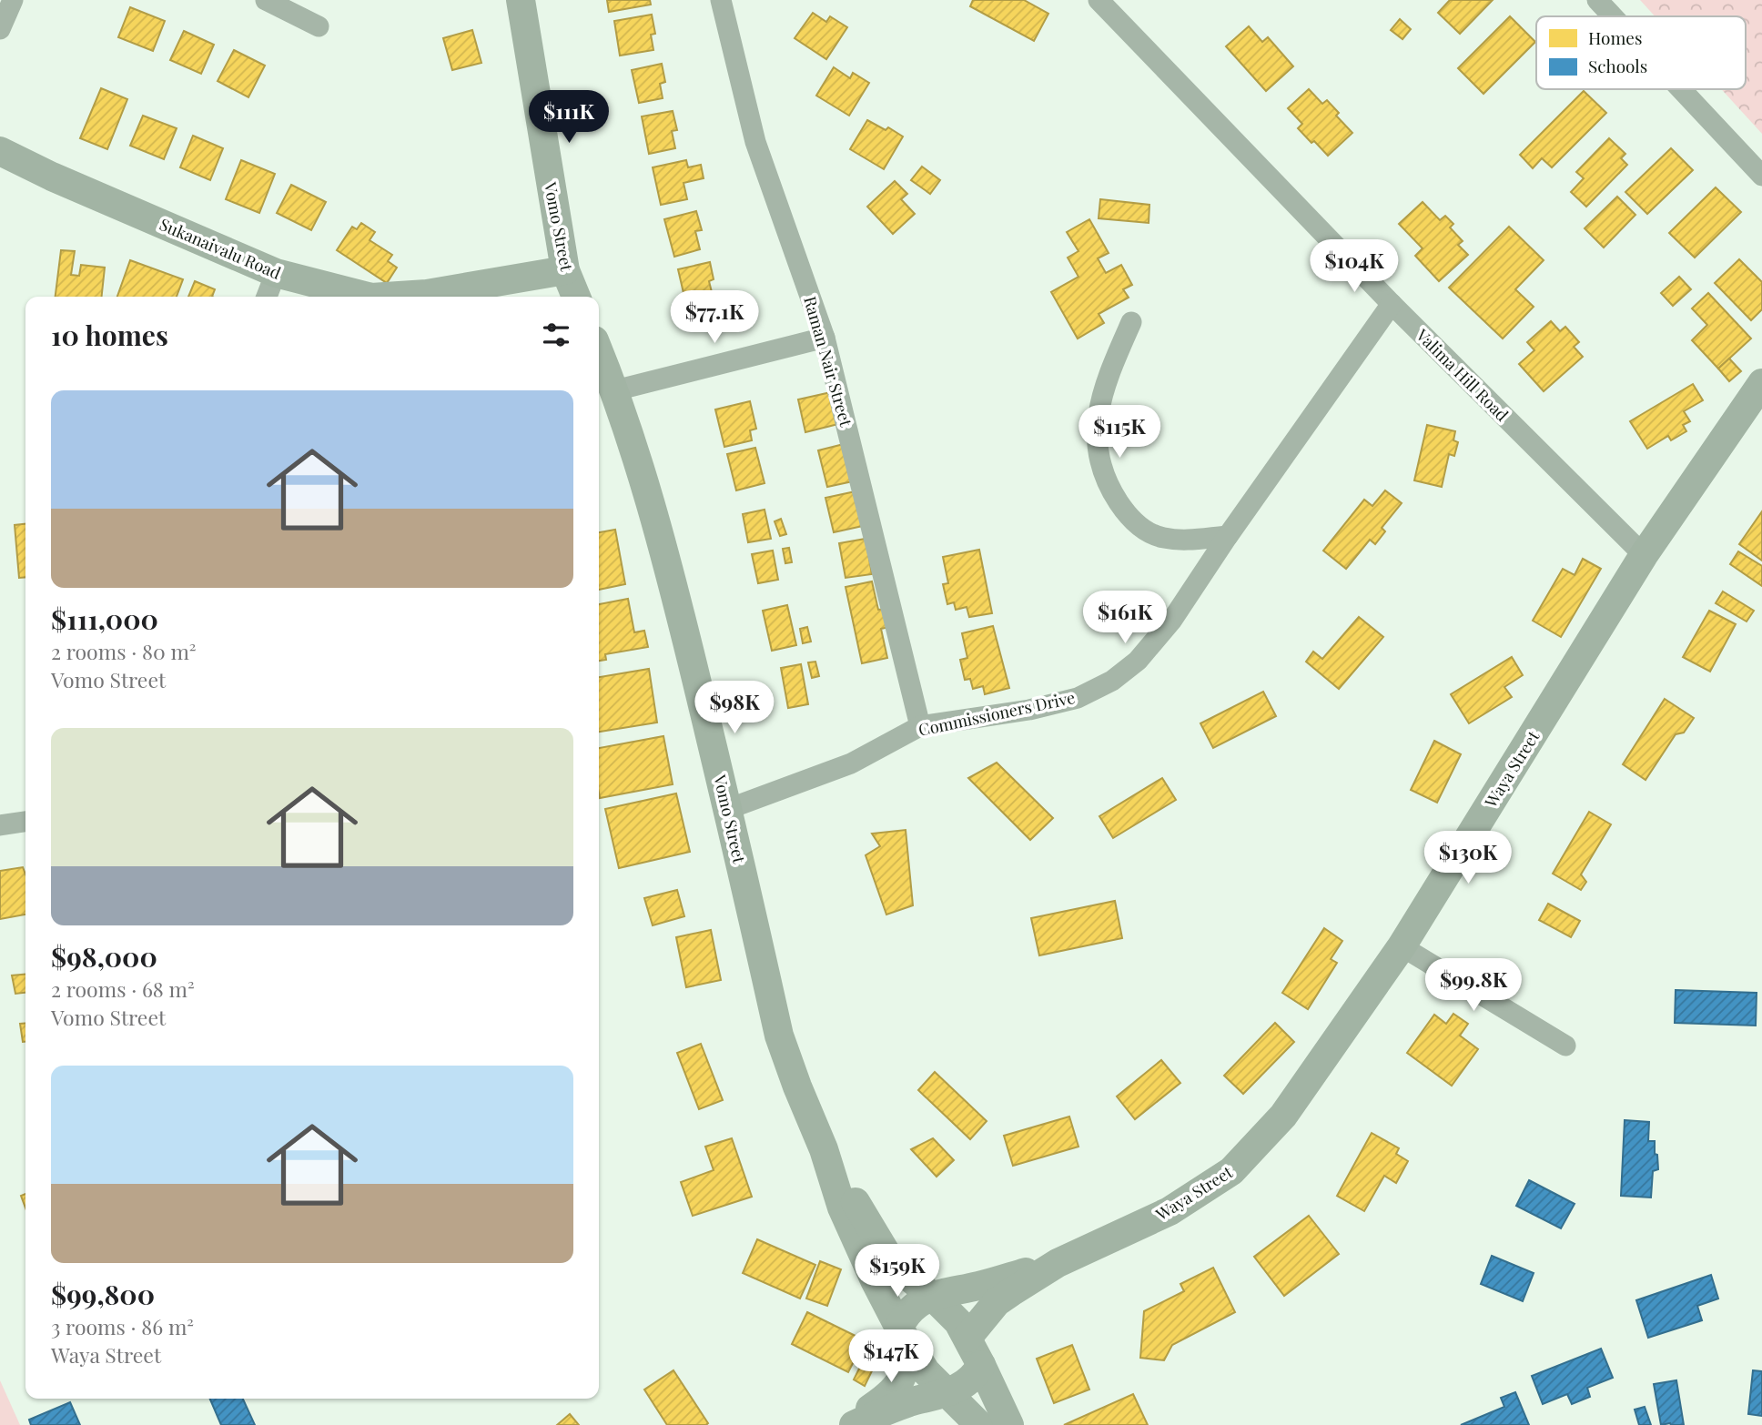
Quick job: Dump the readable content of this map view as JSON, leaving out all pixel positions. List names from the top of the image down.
{
  "streets": {
    "main road": ["Vomo Street", "Sukanaivalu Road", "Waya Street"],
    "street": ["Raman Nair Street", "Valima Hill Road", "Commissioners Drive"]
  },
  "crossings": [
    ["Vomo Street", "Sukanaivalu Road"],
    ["Vomo Street", "Commissioners Drive"],
    ["Vomo Street", "Waya Street"],
    ["Raman Nair Street", "Commissioners Drive"],
    ["Valima Hill Road", "Commissioners Drive"],
    ["Valima Hill Road", "Waya Street"]
  ],
  "legend": ["Homes", "Schools"],
  "page": {
    "price": [
      "$111K",
      "$104K",
      "$77.1K",
      "$115K",
      "$161K",
      "$98K",
      "$130K",
      "$99.8K",
      "$159K",
      "$147K"
    ],
    "heading": "10 homes",
    "list": [
      {
        "name": "$111,000",
        "note": "2 rooms · 80 m² · Vomo Street"
      },
      {
        "name": "$98,000",
        "note": "2 rooms · 68 m² · Vomo Street"
      },
      {
        "name": "$99,800",
        "note": "3 rooms · 86 m² · Waya Street"
      }
    ]
  }
}
